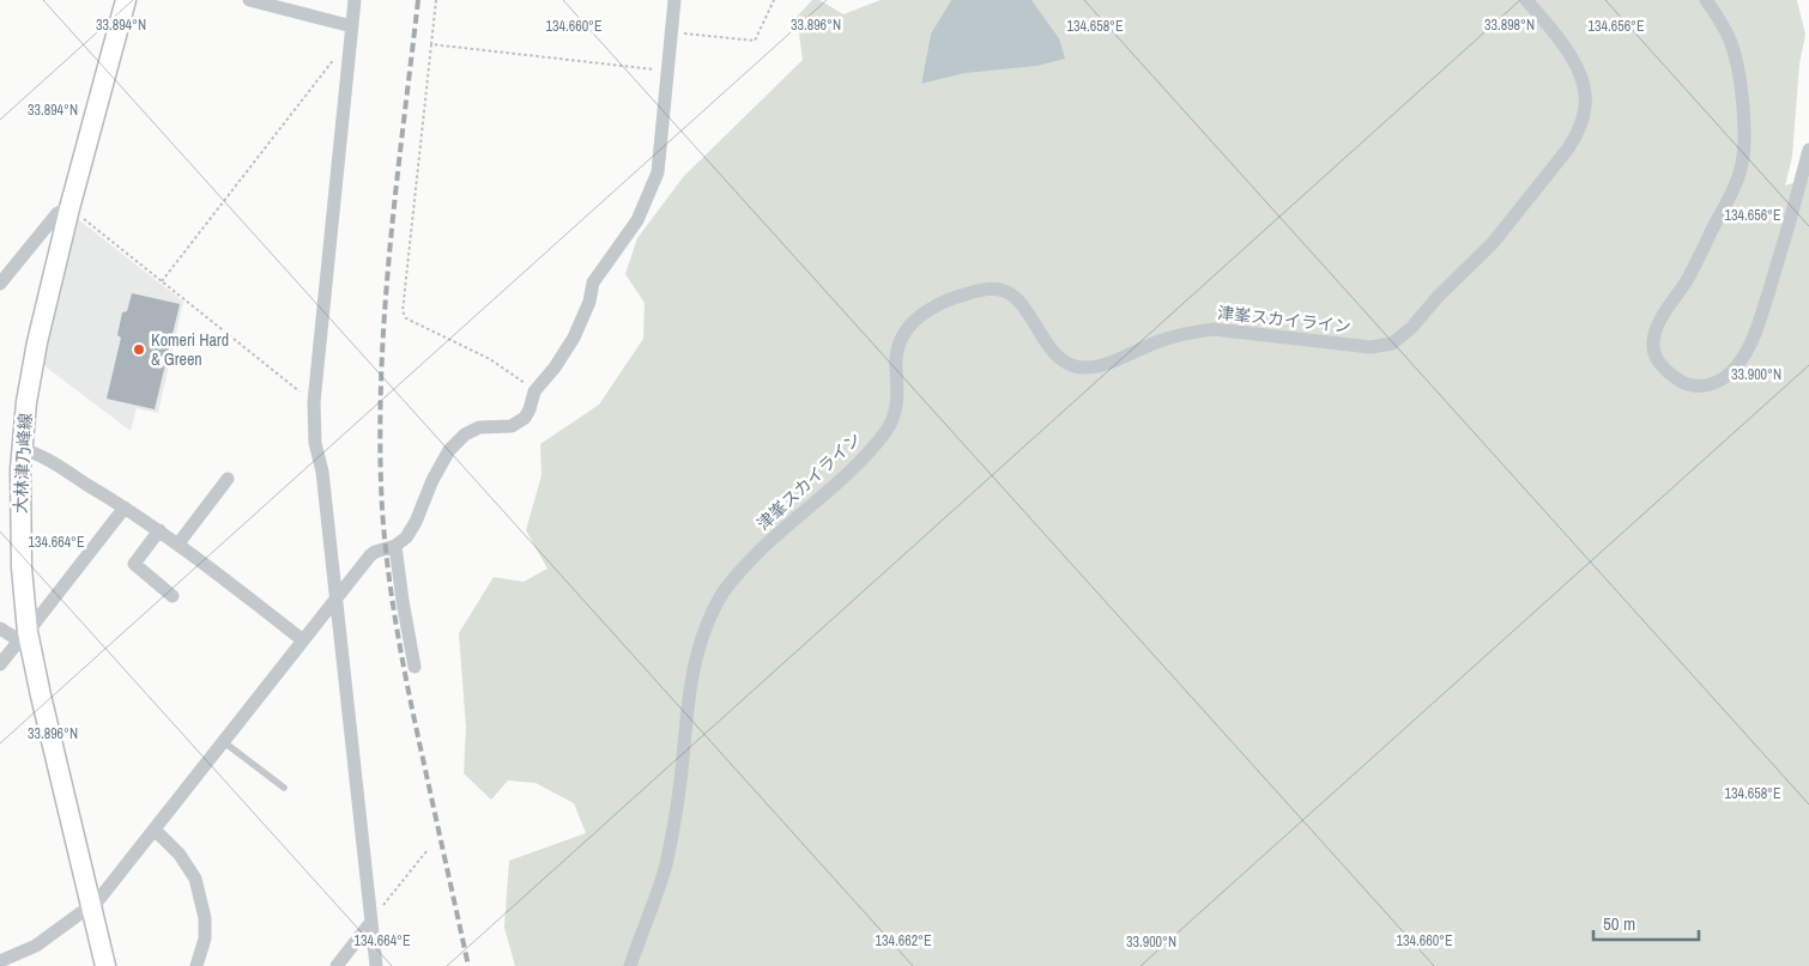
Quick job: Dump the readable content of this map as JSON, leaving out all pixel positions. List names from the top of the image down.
{
  "streets": {
    "main road": ["大林津乃峰線"],
    "street": ["津峯スカイライン"]
  },
  "places": ["Komeri Hard & Green"],
  "scale_bar": "50 m",
  "coordinates": [
    "33.894°N",
    "33.896°N",
    "33.898°N",
    "134.660°E",
    "134.658°E",
    "134.656°E",
    "33.900°N",
    "134.664°E",
    "134.662°E"
  ]
}
